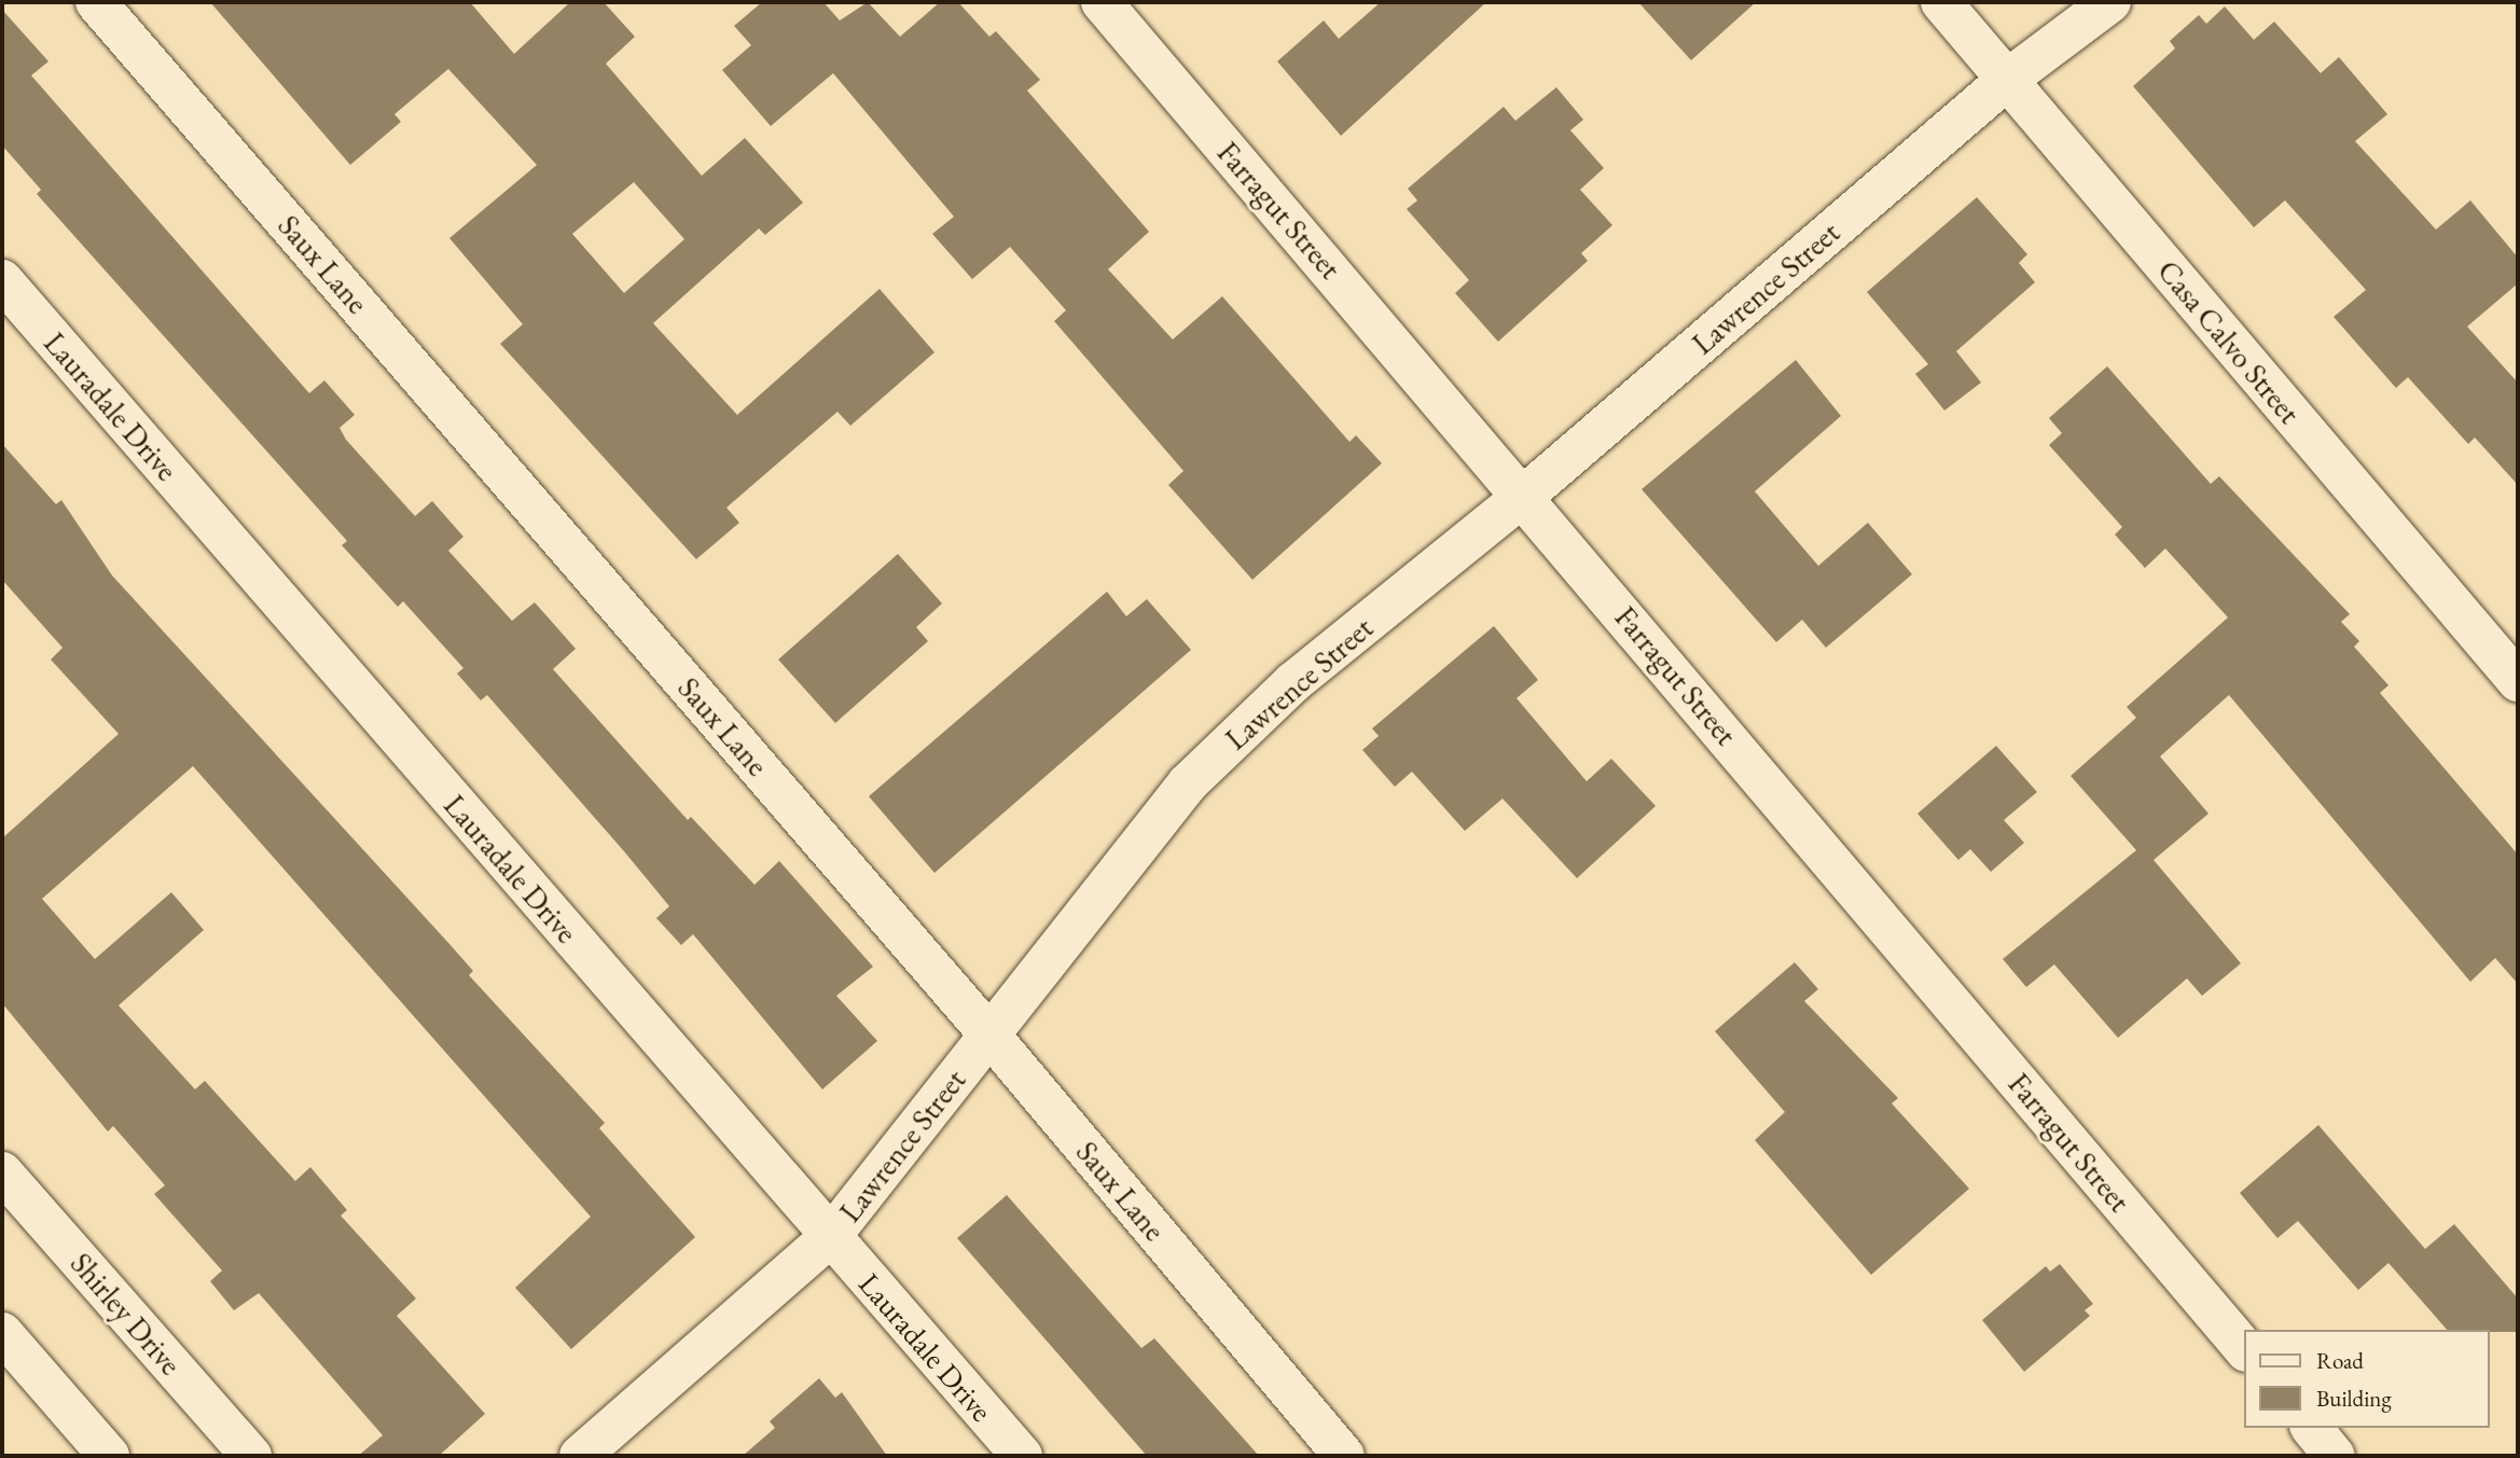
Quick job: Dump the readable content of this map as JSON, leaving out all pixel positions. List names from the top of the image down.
{
  "streets": {
    "street": [
      "Farragut Street",
      "Saux Lane",
      "Lawrence Street",
      "Casa Calvo Street",
      "Lauradale Drive",
      "Shirley Drive"
    ]
  },
  "crossings": [
    ["Farragut Street", "Lawrence Street"],
    ["Saux Lane", "Lawrence Street"],
    ["Lawrence Street", "Casa Calvo Street"],
    ["Lawrence Street", "Lauradale Drive"]
  ],
  "legend": ["Road", "Building"]
}
